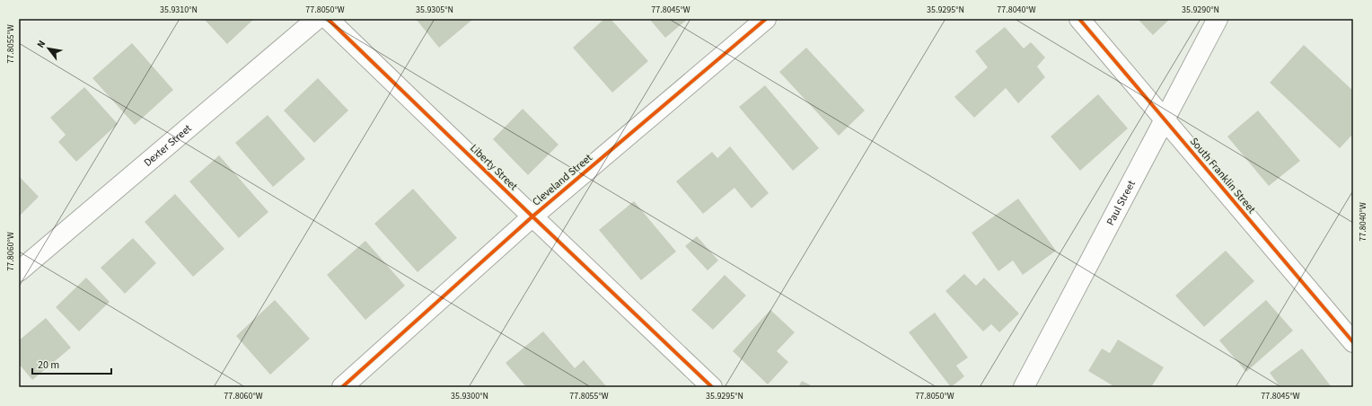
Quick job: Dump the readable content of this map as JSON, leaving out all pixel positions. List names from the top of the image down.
{
  "streets": {
    "street": [
      "Dexter Street",
      "Liberty Street",
      "South Franklin Street",
      "Cleveland Street",
      "Paul Street"
    ]
  },
  "crossings": [
    ["Liberty Street", "Cleveland Street"],
    ["South Franklin Street", "Paul Street"]
  ],
  "scale_bar": "20 m",
  "north": "top left",
  "coordinates": [
    "35.9310°N",
    "77.8050°W",
    "35.9305°N",
    "77.8045°W",
    "35.9295°N",
    "77.8040°W",
    "35.9290°N",
    "77.8055°W",
    "77.8060°W",
    "35.9300°N"
  ]
}
